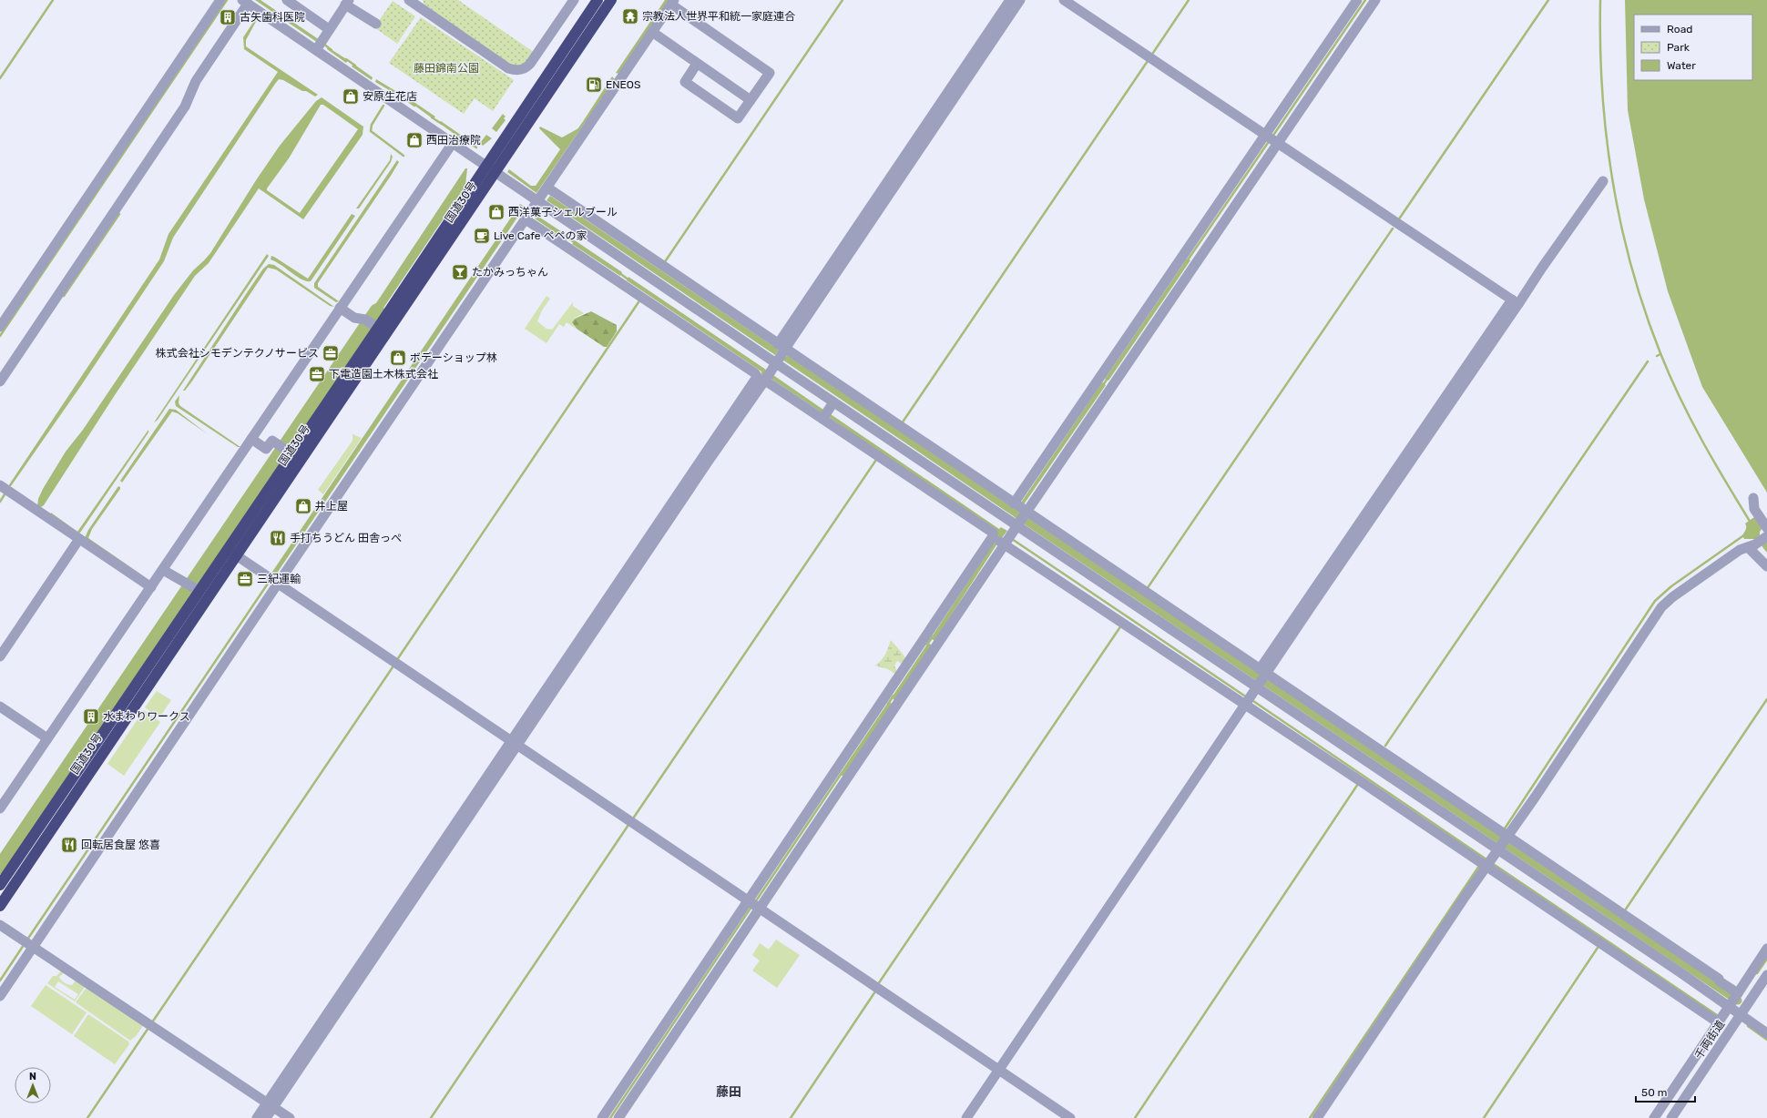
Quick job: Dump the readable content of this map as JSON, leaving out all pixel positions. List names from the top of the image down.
{
  "streets": {
    "highway": ["国道30号"],
    "street": ["千両街道"]
  },
  "districts": ["藤田"],
  "parks": ["藤田錦南公園"],
  "places": {
    "temple": ["宗教法人世界平和統一家庭連合"],
    "building": ["古矢歯科医院", "水まわりワークス"],
    "fuel station": ["ENEOS"],
    "shop": [
      "安原生花店",
      "西田治療院",
      "西洋菓子シェルブール",
      "ボデーショップ林",
      "井上屋"
    ],
    "cafe": ["Live Cafe ペペの家"],
    "bar": ["たかみっちゃん"],
    "office": ["株式会社シモデンテクノサービス", "下電造園土木株式会社", "三紀運輸"],
    "restaurant": ["手打ちうどん 田舎っぺ", "回転居食屋 悠喜"]
  },
  "legend": ["Road", "Park", "Water"],
  "scale_bar": "50 m",
  "north": "top"
}
